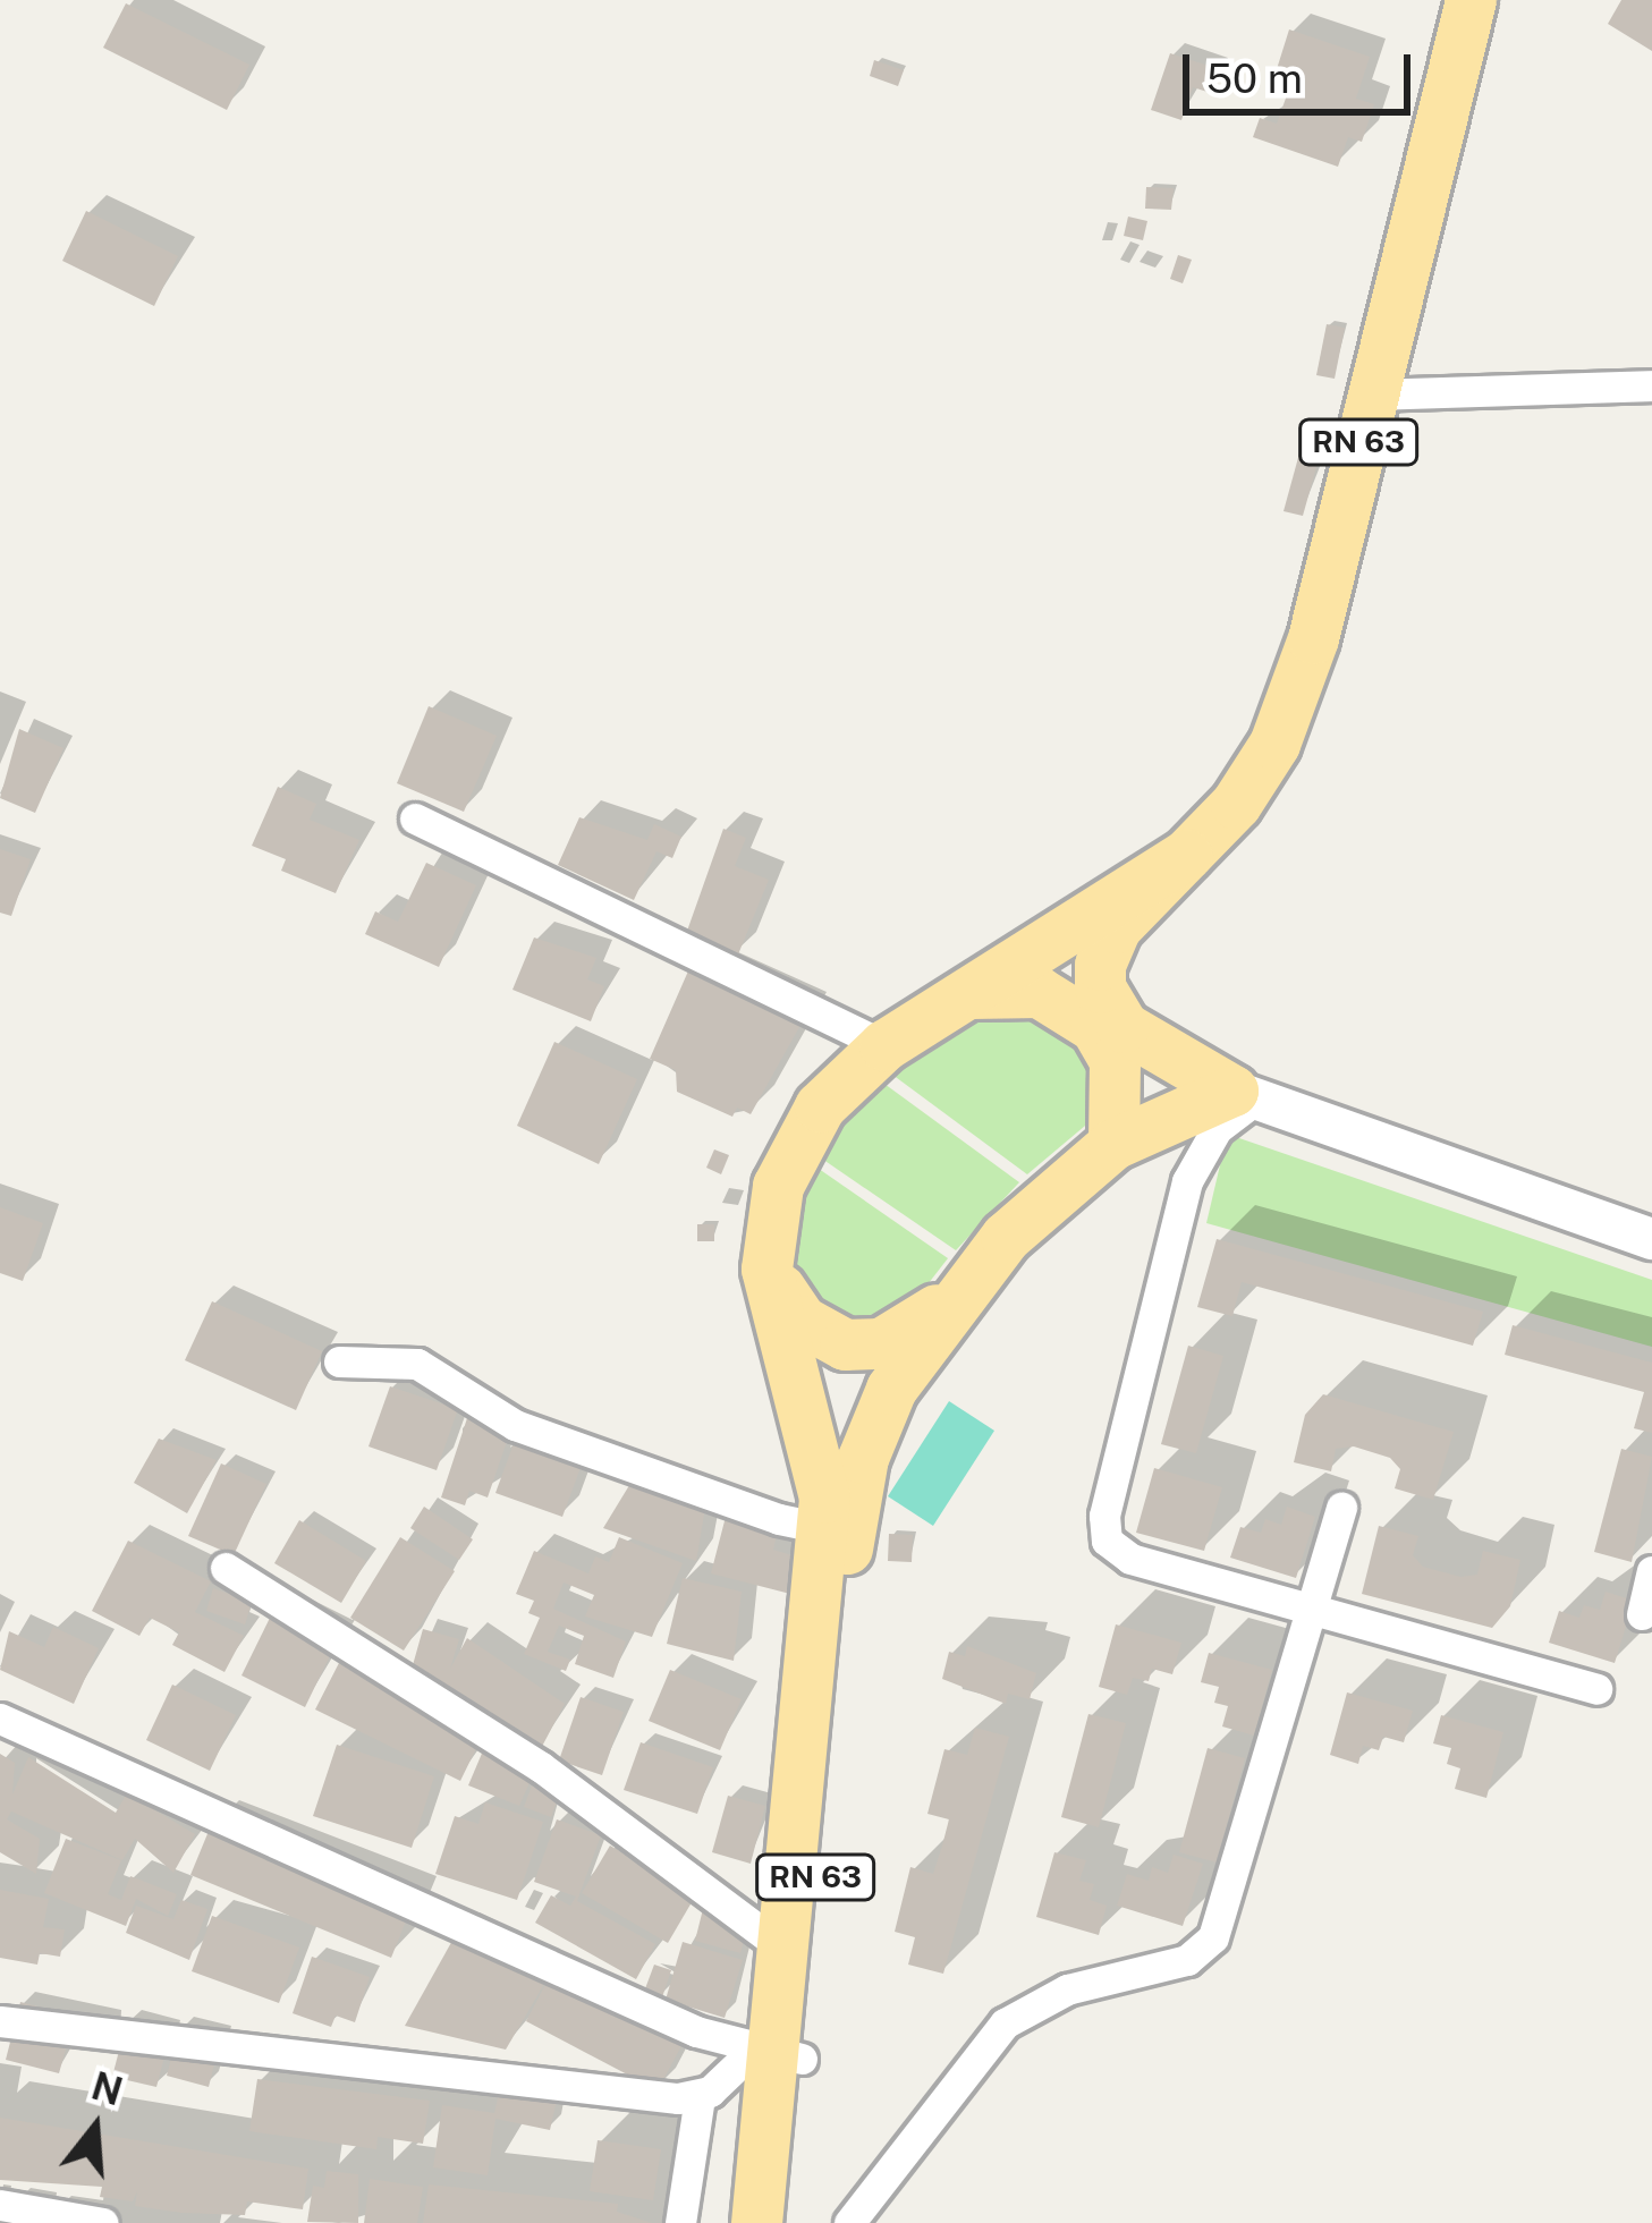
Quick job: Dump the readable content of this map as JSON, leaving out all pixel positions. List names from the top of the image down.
{
  "streets": {
    "main road": ["RN 63"]
  },
  "scale_bar": "50 m",
  "north": "top"
}
